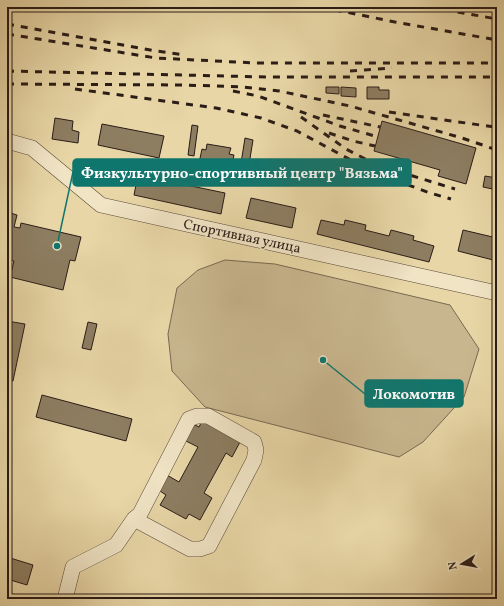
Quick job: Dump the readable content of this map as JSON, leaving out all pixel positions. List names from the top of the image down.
{
  "streets": {
    "street": ["Спортивная улица"]
  },
  "places": ["Физкультурно-спортивный центр \"Вязьма\"", "Локомотив"],
  "north": "left"
}
